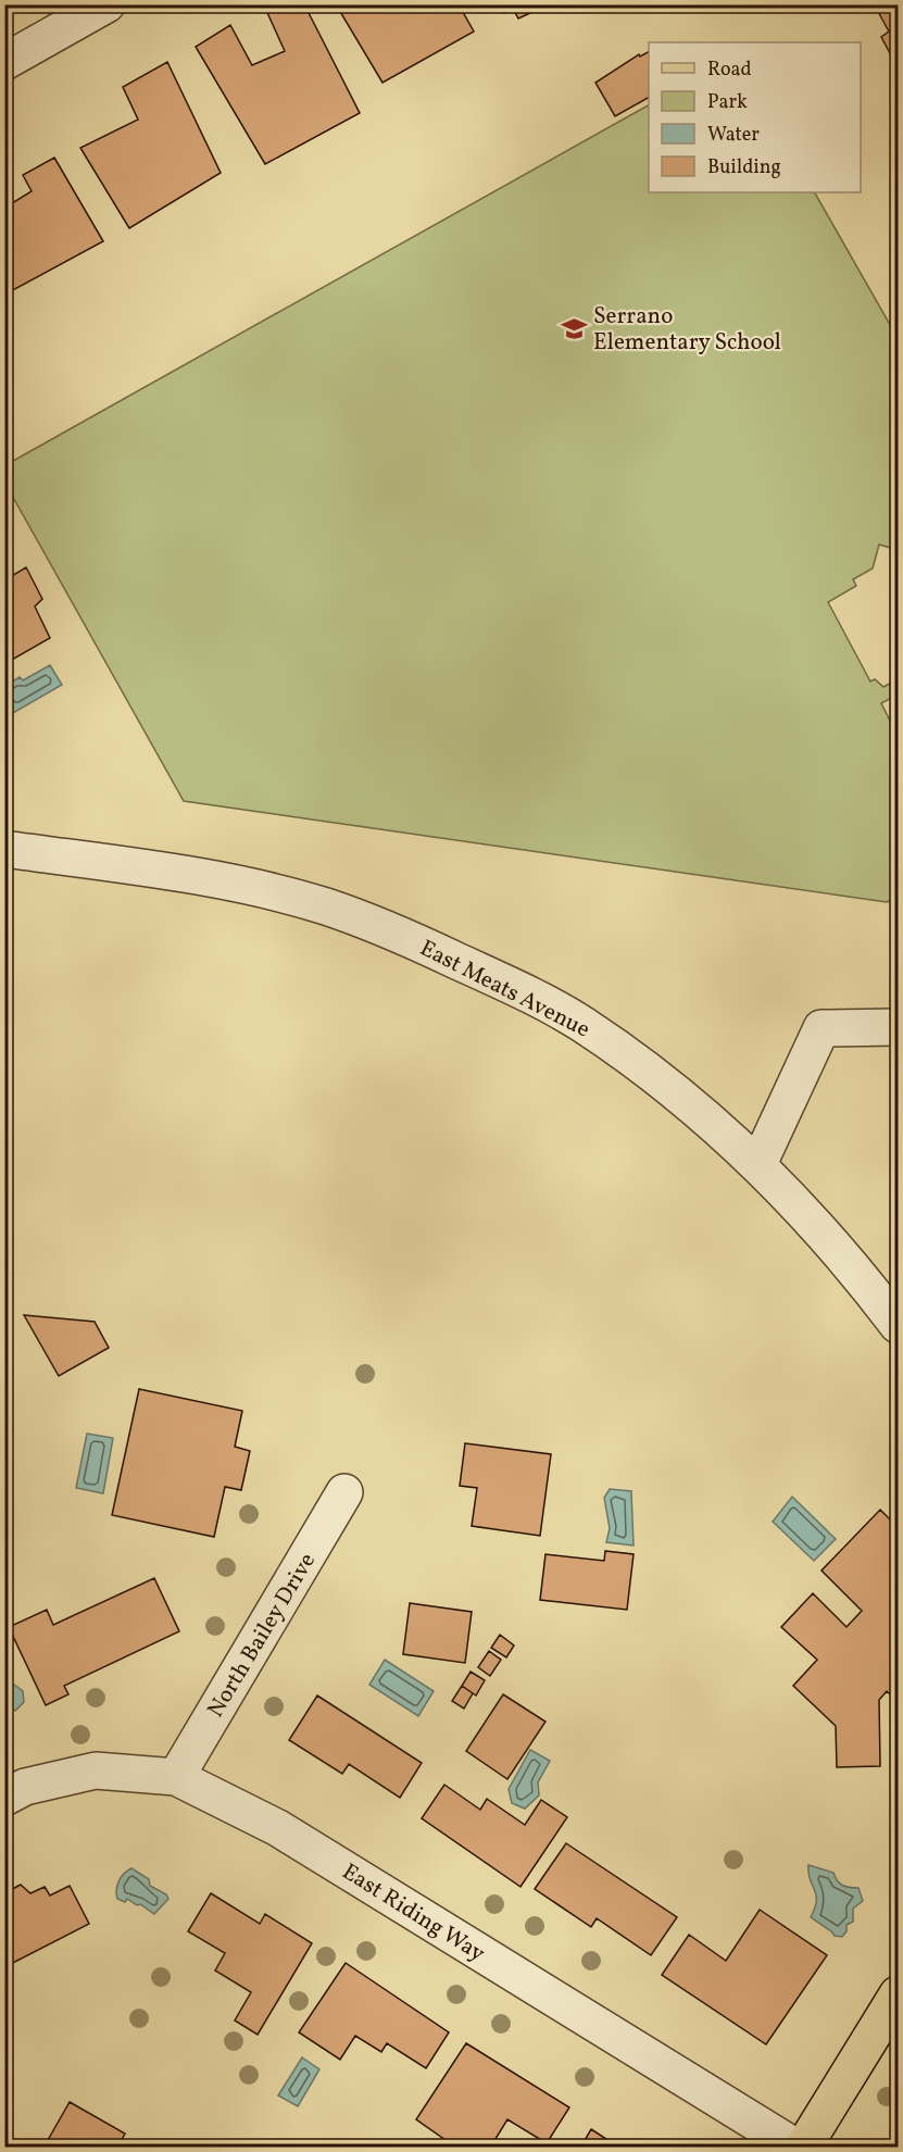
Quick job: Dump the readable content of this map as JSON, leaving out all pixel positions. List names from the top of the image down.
{
  "streets": {
    "street": ["East Meats Avenue", "North Bailey Drive", "East Riding Way"]
  },
  "crossings": [
    ["North Bailey Drive", "East Riding Way"]
  ],
  "places": {
    "school or university": ["Serrano Elementary School"]
  },
  "legend": [
    "Road",
    "Park",
    "Water",
    "Building"
  ]
}
